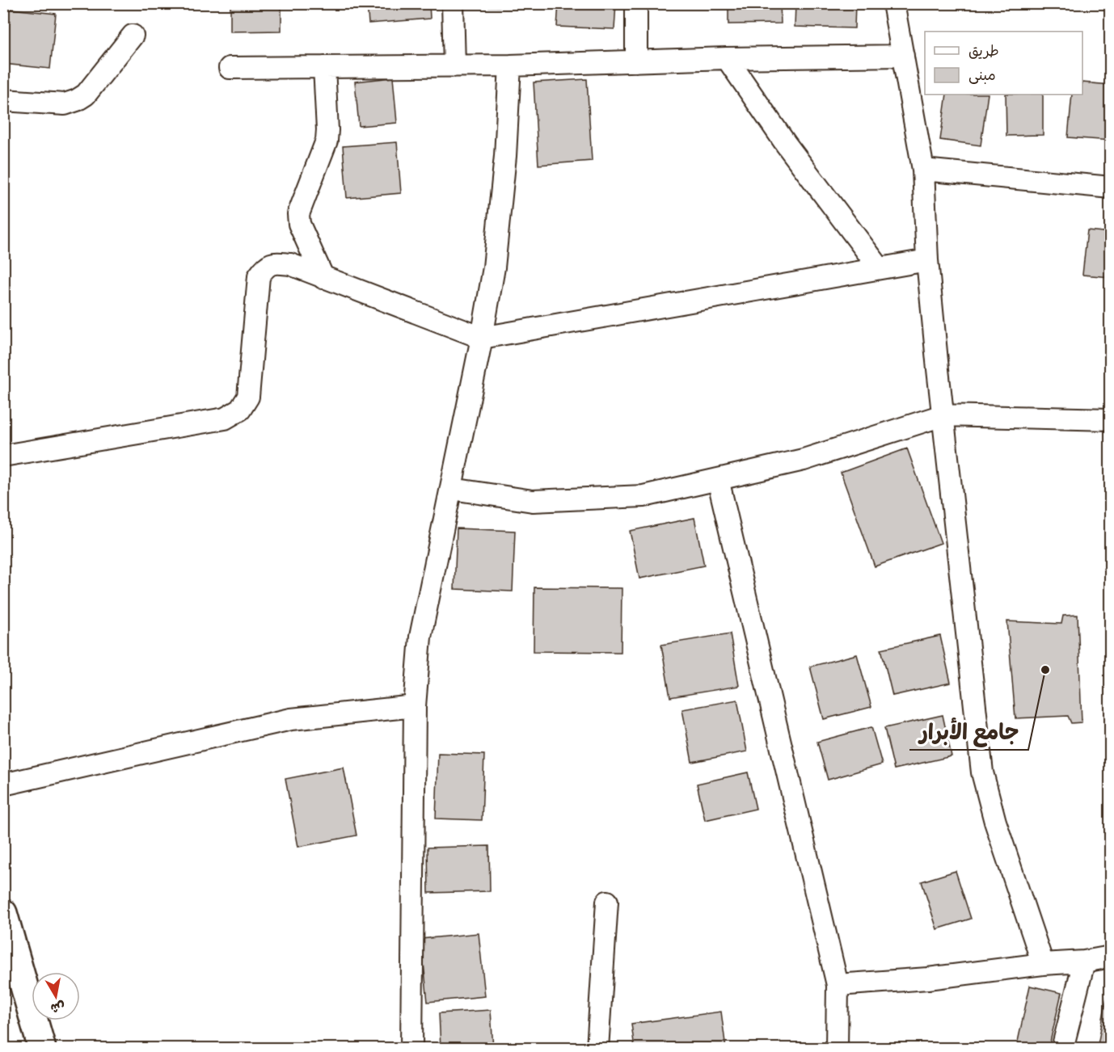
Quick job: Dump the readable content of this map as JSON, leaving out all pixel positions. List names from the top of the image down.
{
  "places": ["جامع الأبرار"],
  "legend": ["طريق", "مبنى"],
  "north": "bottom"
}
